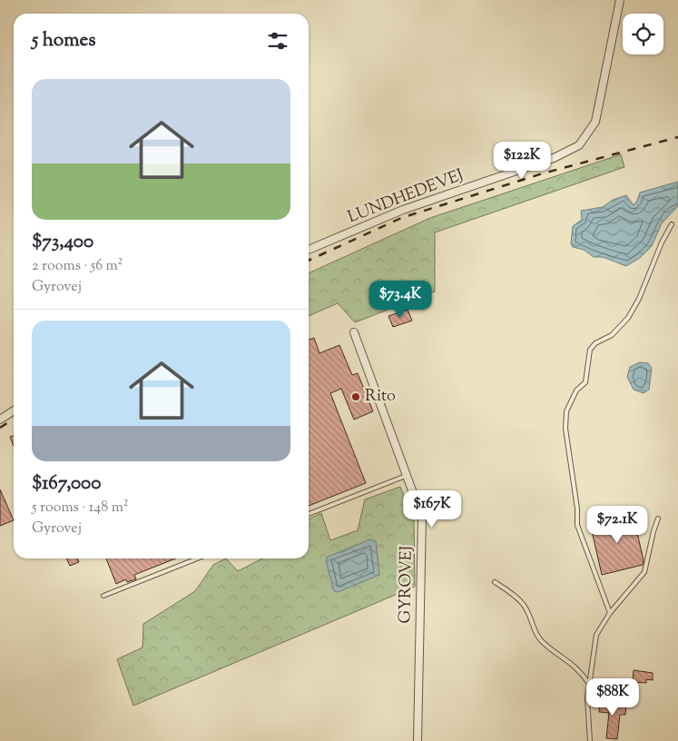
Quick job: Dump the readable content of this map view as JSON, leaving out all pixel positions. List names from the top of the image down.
{
  "streets": {
    "street": ["LUNDHEDEVEJ", "GYROVEJ"]
  },
  "places": ["Rito"],
  "page": {
    "heading": "5 homes",
    "list": [
      {
        "name": "$73,400",
        "note": "2 rooms · 56 m² · Gyrovej"
      },
      {
        "name": "$167,000",
        "note": "5 rooms · 148 m² · Gyrovej"
      }
    ],
    "price": [
      "$122K",
      "$73.4K",
      "$167K",
      "$72.1K",
      "$88K"
    ]
  }
}
